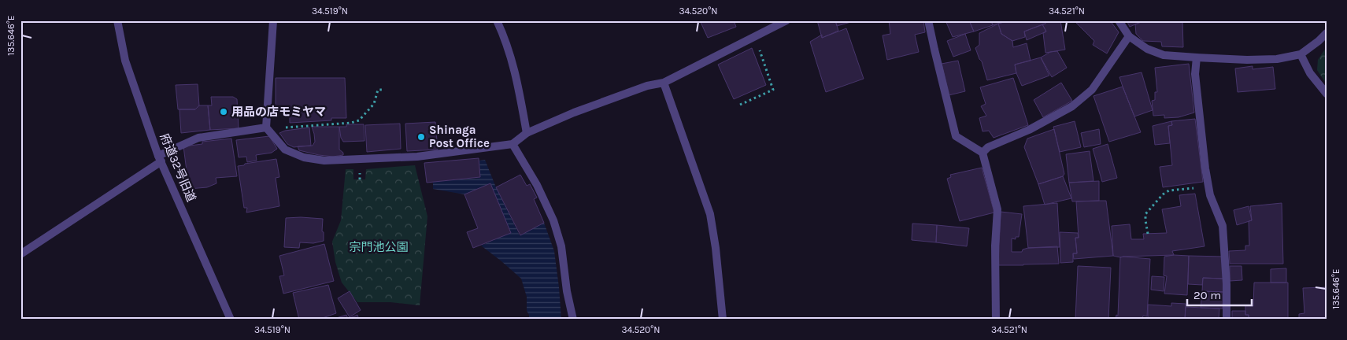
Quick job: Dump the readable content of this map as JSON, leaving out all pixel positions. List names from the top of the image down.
{
  "streets": {
    "street": ["府道32号旧道"]
  },
  "parks": ["宗門池公園"],
  "places": ["用品の店モミヤマ", "Shinaga Post Office"],
  "scale_bar": "20 m",
  "coordinates": [
    "34.519°N",
    "34.520°N",
    "34.521°N",
    "135.646°E"
  ]
}
